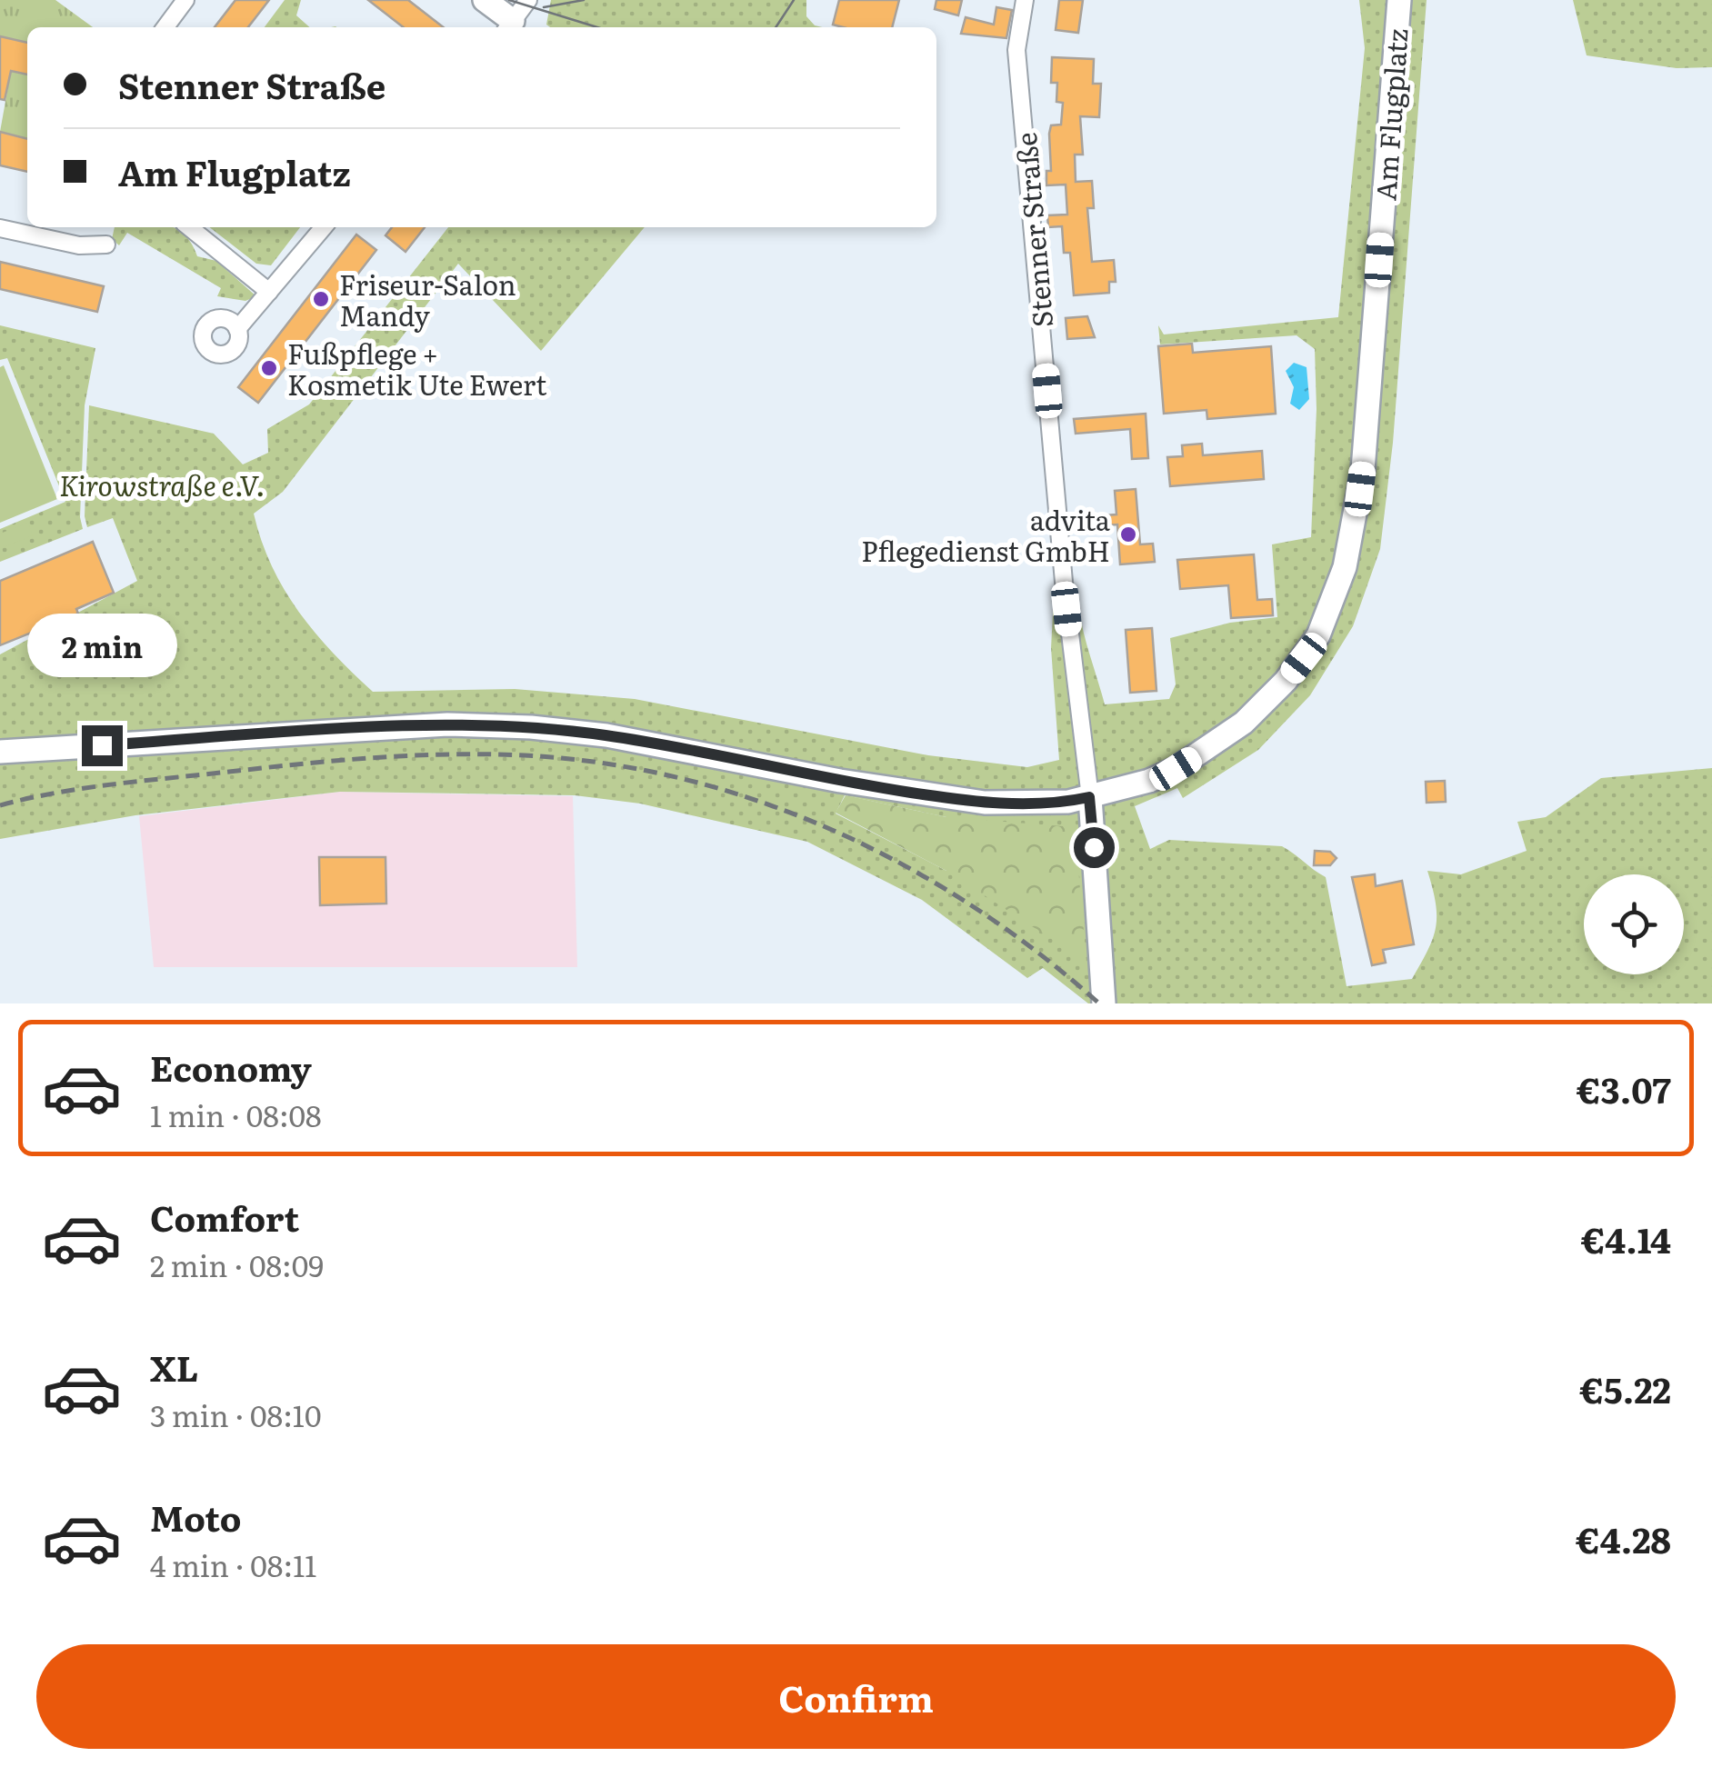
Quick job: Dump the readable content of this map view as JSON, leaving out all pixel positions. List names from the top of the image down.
{
  "streets": {
    "main road": ["Am Flugplatz", "Stenner Straße"]
  },
  "crossings": [
    ["Am Flugplatz", "Stenner Straße"]
  ],
  "parks": ["Kirowstraße e.V."],
  "places": ["Friseur-Salon Mandy", "Fußpflege + Kosmetik Ute Ewert", "advita Pflegedienst GmbH"],
  "page": {
    "banner": ["Stenner Straße", "Am Flugplatz"],
    "bubble": "2 min",
    "list": [
      {
        "name": "Economy",
        "note": "1 min · 08:08",
        "value": "€3.07"
      },
      {
        "name": "Comfort",
        "note": "2 min · 08:09",
        "value": "€4.14"
      },
      {
        "name": "XL",
        "note": "3 min · 08:10",
        "value": "€5.22"
      },
      {
        "name": "Moto",
        "note": "4 min · 08:11",
        "value": "€4.28"
      }
    ],
    "buttons": "Confirm"
  }
}
